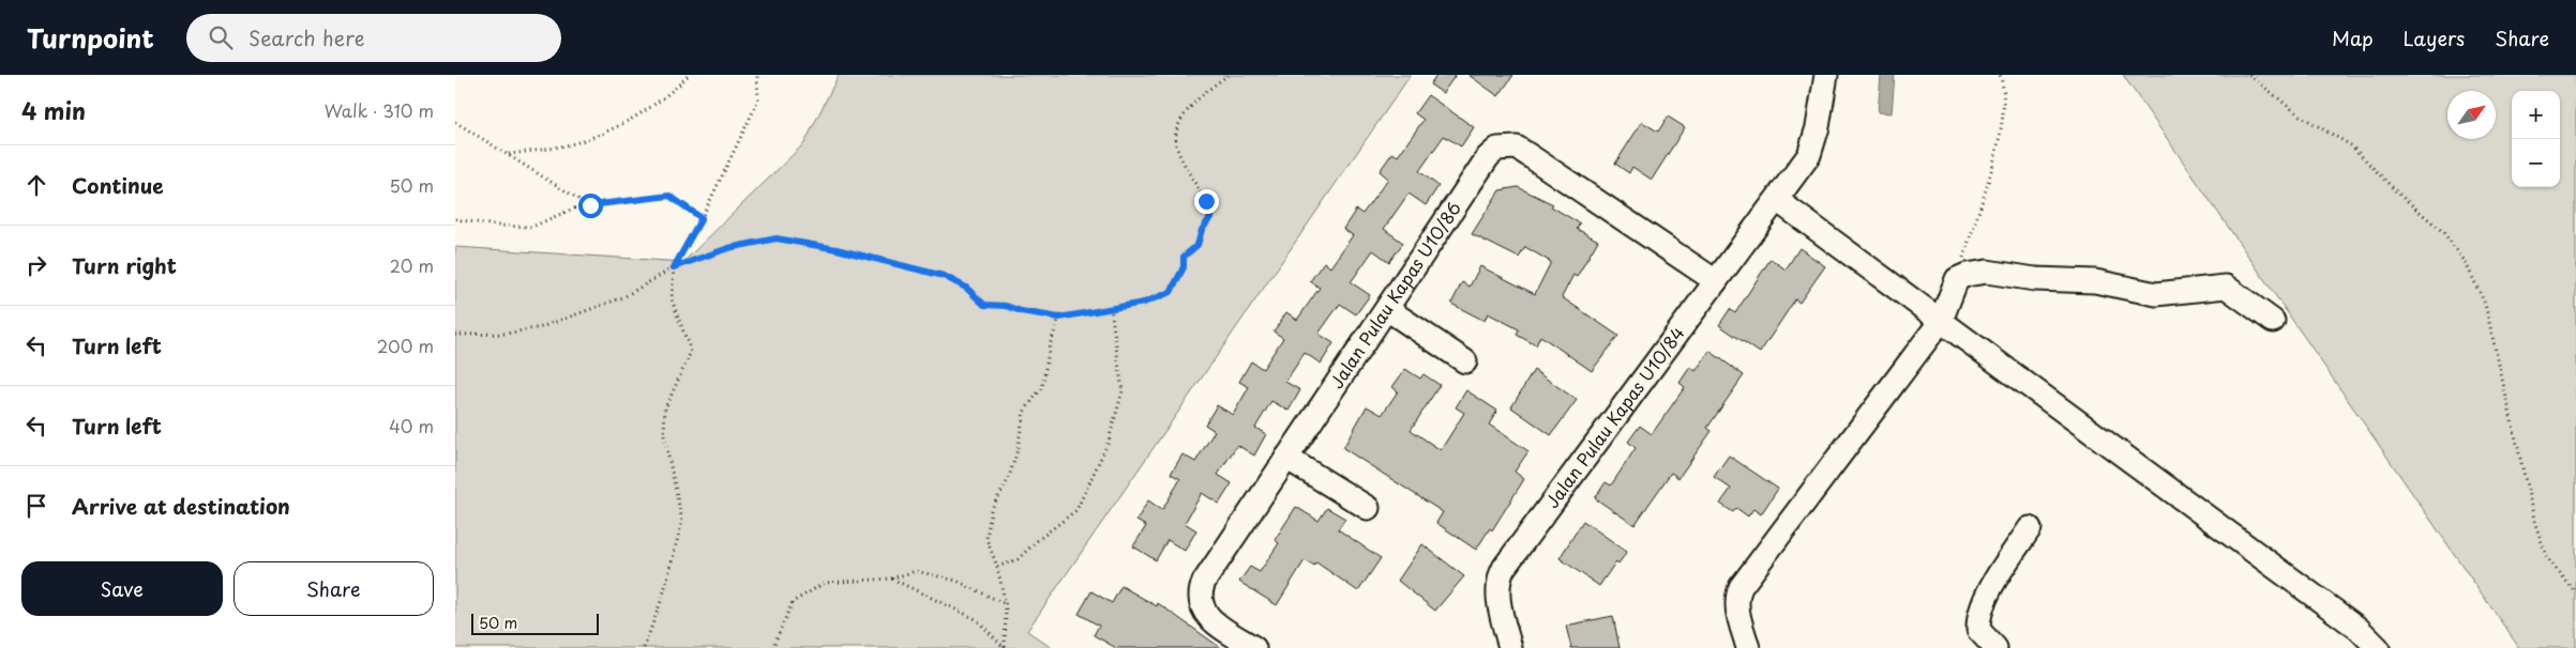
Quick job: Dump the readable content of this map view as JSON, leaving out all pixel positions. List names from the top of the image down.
{
  "streets": {
    "street": ["Jalan Pulau Kapas U10/86", "Jalan Pulau Kapas U10/84"]
  },
  "crossings": [
    ["Jalan Pulau Kapas U10/86", "Jalan Pulau Kapas U10/84"]
  ],
  "scale_bar": "50 m",
  "north": "top right",
  "page": {
    "header": "Turnpoint",
    "search": "Search here",
    "nav": ["Map", "Layers", "Share"],
    "heading": ["4 min", "Walk · 310 m"],
    "map_buttons": ["+", "−"],
    "list": [
      ["Continue", "50 m"],
      ["Turn right", "20 m"],
      ["Turn left", "200 m"],
      ["Turn left", "40 m"],
      "Arrive at destination"
    ],
    "buttons": ["Save", "Share"],
    "scale": "50 m"
  }
}
